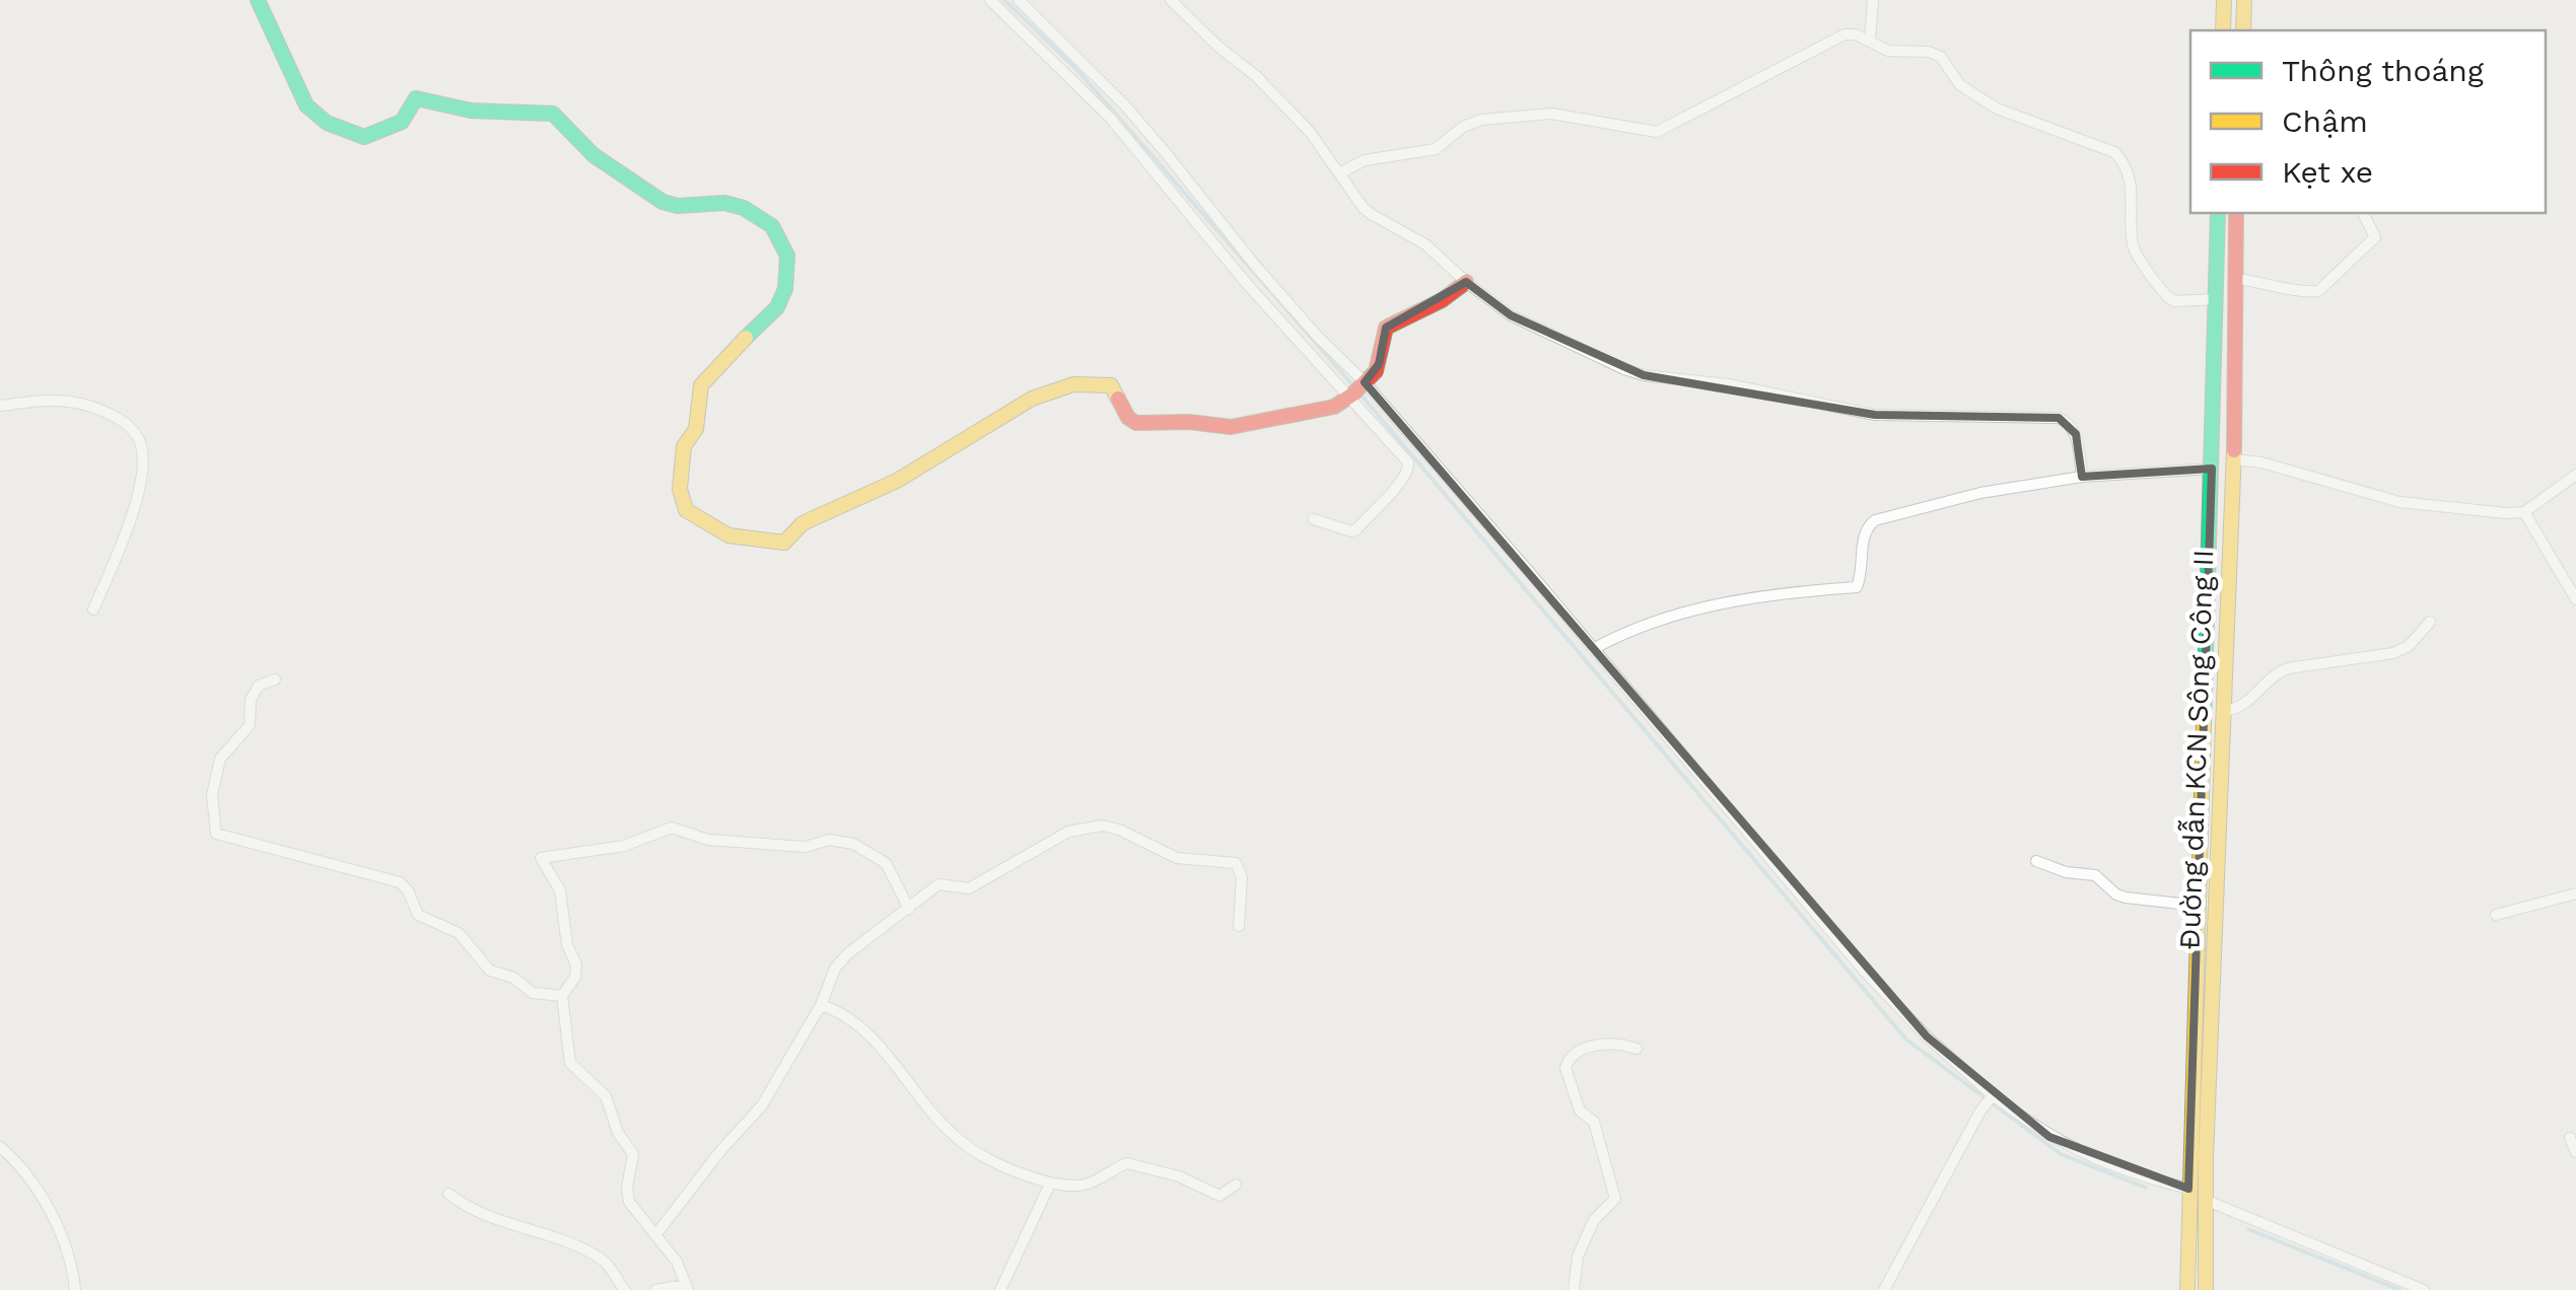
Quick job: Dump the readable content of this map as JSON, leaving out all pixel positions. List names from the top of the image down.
{
  "streets": {
    "street": ["Đường dẫn KCN Sông Công II"]
  },
  "legend": ["Thông thoáng", "Chậm", "Kẹt xe"]
}
